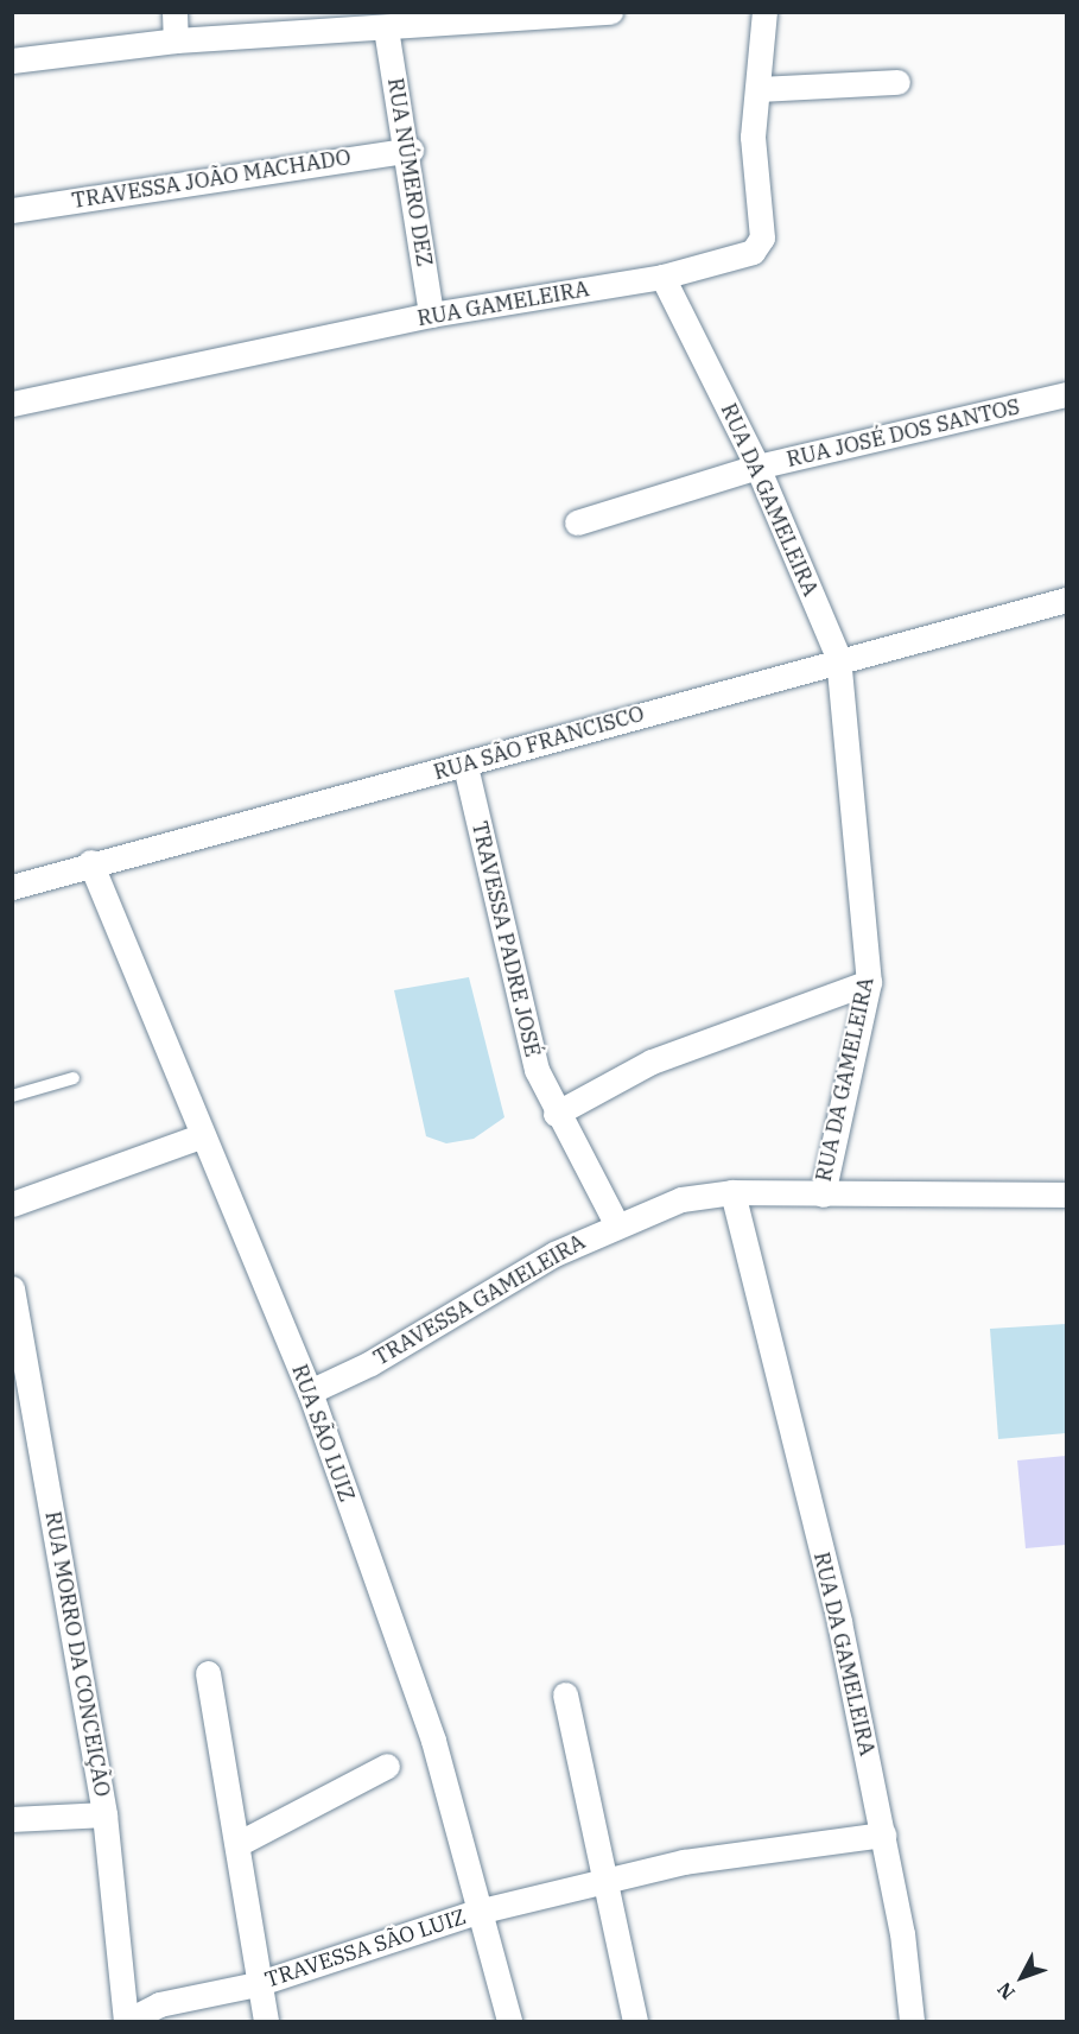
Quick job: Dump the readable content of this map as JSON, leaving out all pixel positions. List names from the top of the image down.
{
  "streets": {
    "street": [
      "RUA NÚMERO DEZ",
      "TRAVESSA JOÃO MACHADO",
      "RUA GAMELEIRA",
      "RUA JOSÉ DOS SANTOS",
      "RUA DA GAMELEIRA",
      "RUA SÃO FRANCISCO",
      "TRAVESSA PADRE JOSÉ",
      "TRAVESSA GAMELEIRA",
      "RUA SÃO LUIZ",
      "RUA MORRO DA CONCEIÇÃO",
      "TRAVESSA SÃO LUIZ"
    ]
  },
  "crossings": [
    ["RUA NÚMERO DEZ", "TRAVESSA JOÃO MACHADO"],
    ["RUA NÚMERO DEZ", "RUA GAMELEIRA"],
    ["RUA GAMELEIRA", "RUA DA GAMELEIRA"],
    ["RUA JOSÉ DOS SANTOS", "RUA DA GAMELEIRA"],
    ["RUA DA GAMELEIRA", "RUA SÃO FRANCISCO"],
    ["RUA DA GAMELEIRA", "TRAVESSA GAMELEIRA"],
    ["RUA DA GAMELEIRA", "TRAVESSA SÃO LUIZ"],
    ["RUA SÃO FRANCISCO", "TRAVESSA PADRE JOSÉ"],
    ["RUA SÃO FRANCISCO", "RUA SÃO LUIZ"],
    ["TRAVESSA PADRE JOSÉ", "TRAVESSA GAMELEIRA"],
    ["TRAVESSA GAMELEIRA", "RUA SÃO LUIZ"],
    ["RUA SÃO LUIZ", "TRAVESSA SÃO LUIZ"],
    ["RUA MORRO DA CONCEIÇÃO", "TRAVESSA SÃO LUIZ"]
  ],
  "north": "bottom left"
}
